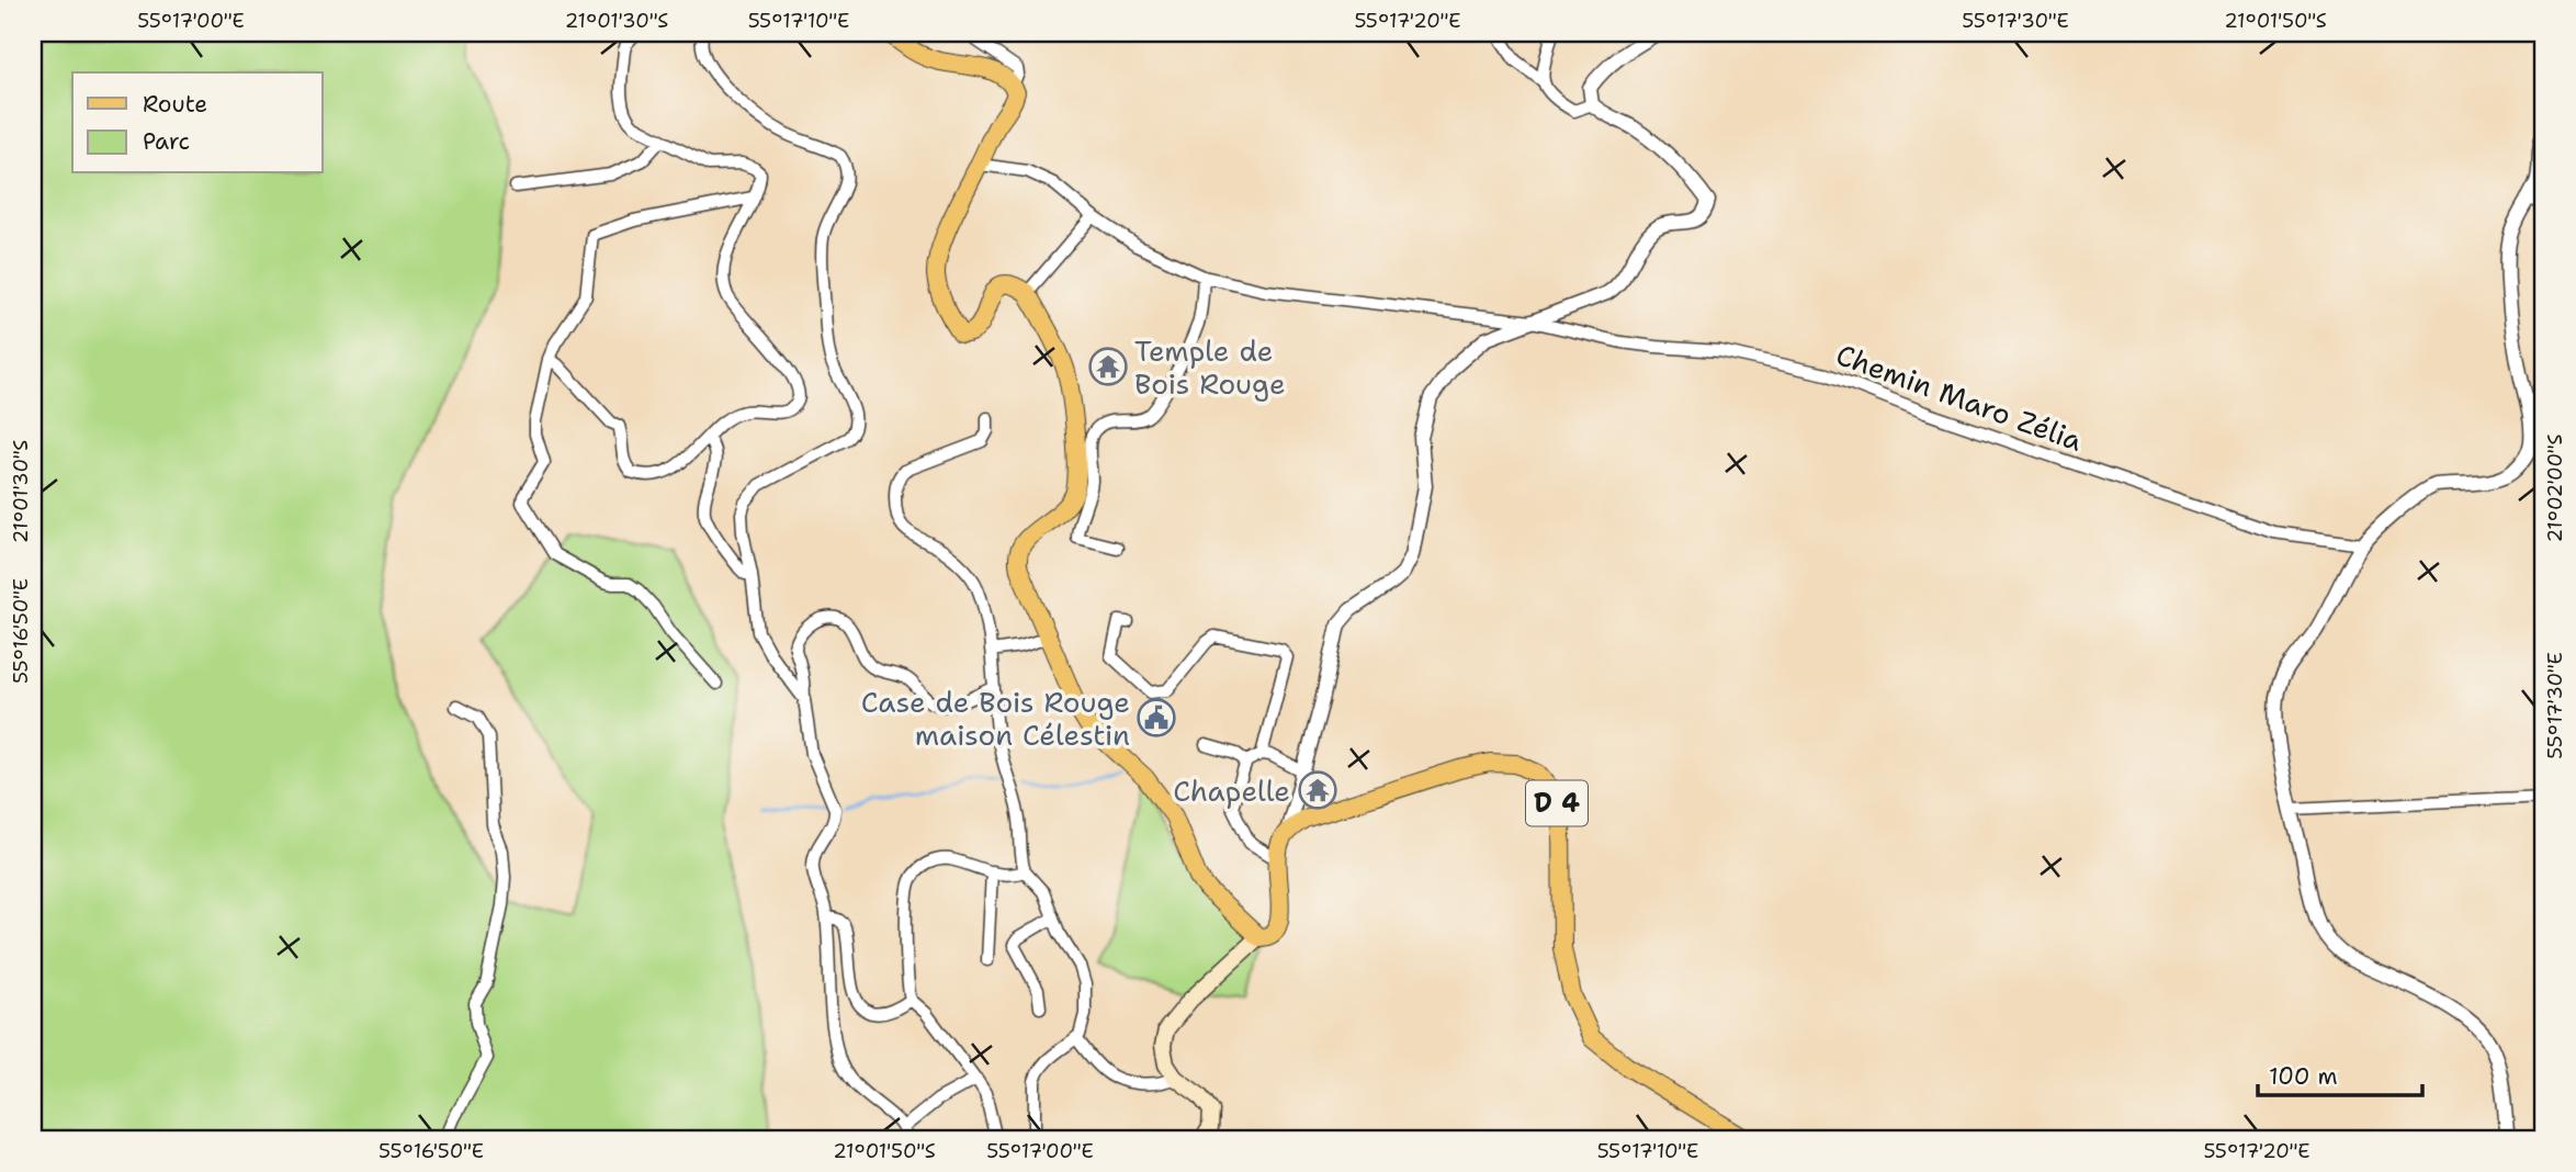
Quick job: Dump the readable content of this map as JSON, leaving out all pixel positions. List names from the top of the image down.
{
  "streets": {
    "main road": ["D 4"],
    "street": ["Chemin Maro Zélia"]
  },
  "places": {
    "temple": ["Temple de Bois Rouge", "Chapelle"],
    "public building": ["Case de Bois Rouge maison Célestin"]
  },
  "legend": ["Route", "Parc"],
  "scale_bar": "100 m",
  "coordinates": [
    "55°17'00\"E",
    "21°01'30\"S",
    "55°17'10\"E",
    "55°17'20\"E",
    "55°17'30\"E",
    "21°01'50\"S",
    "21°02'00\"S",
    "55°16'50\"E"
  ]
}
